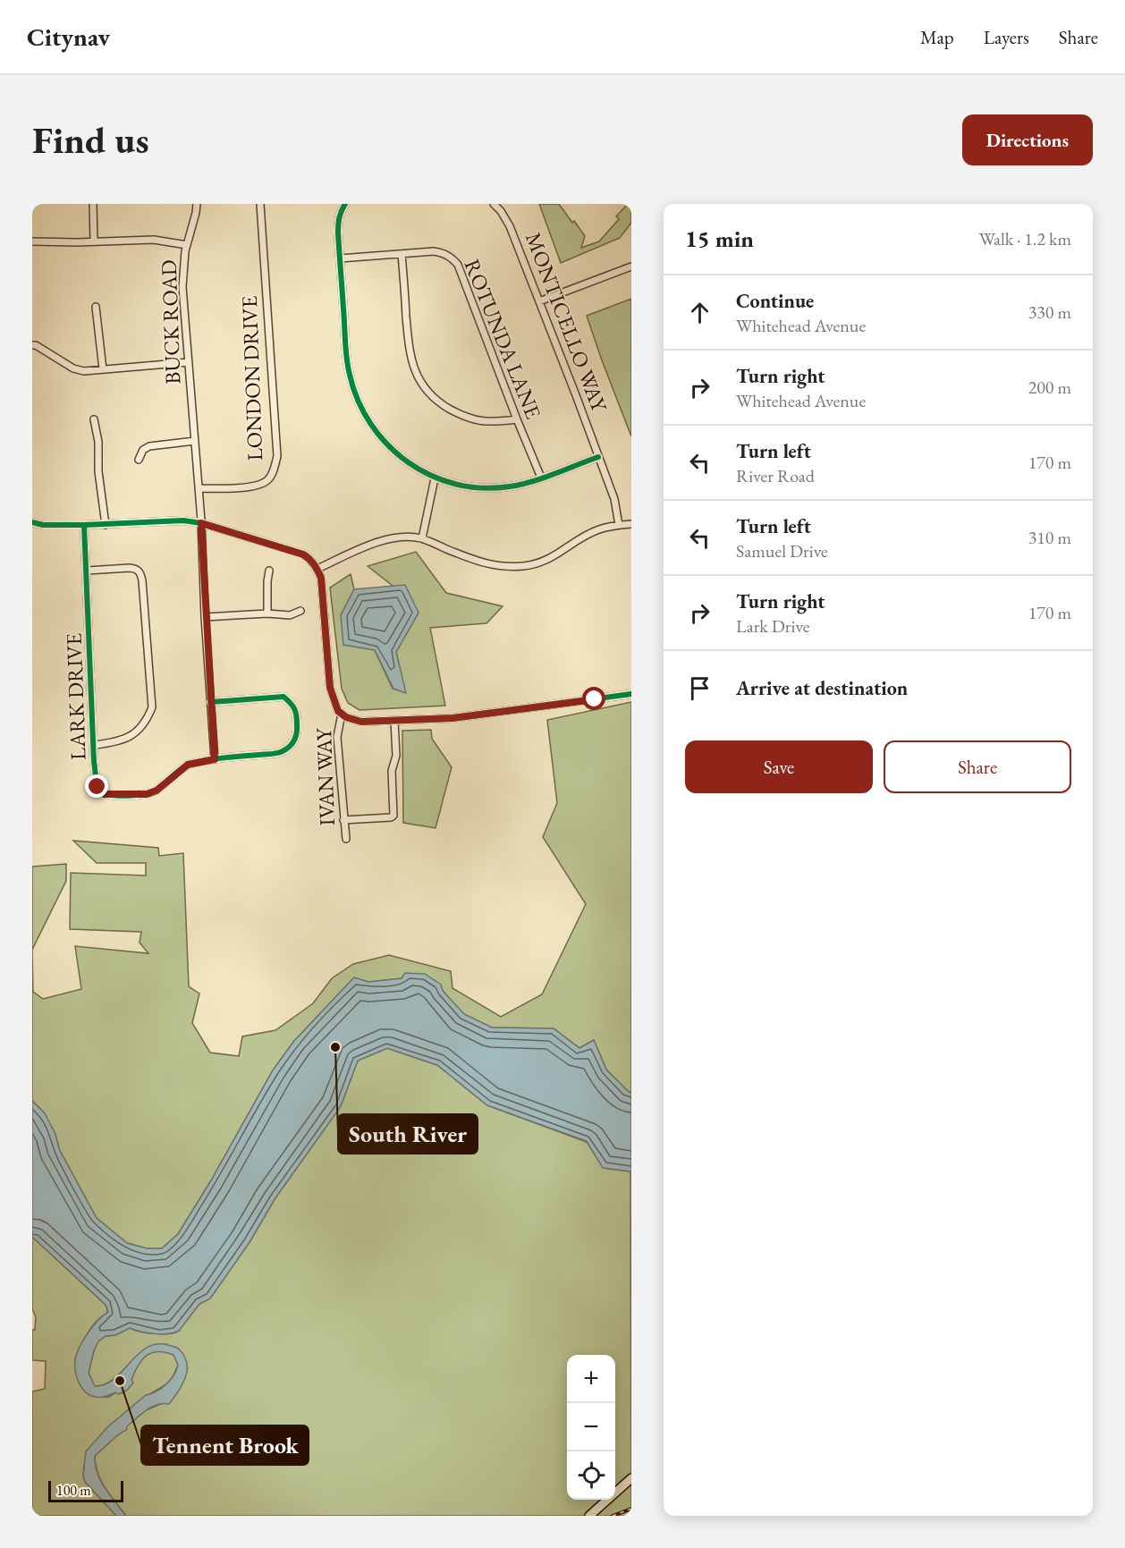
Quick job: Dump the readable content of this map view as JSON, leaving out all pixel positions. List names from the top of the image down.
{
  "streets": {
    "street": [
      "BUCK ROAD",
      "MONTICELLO WAY",
      "ROTUNDA LANE",
      "LONDON DRIVE",
      "LARK DRIVE",
      "IVAN WAY"
    ]
  },
  "crossings": [
    ["BUCK ROAD", "LONDON DRIVE"]
  ],
  "places": ["South River", "Tennent Brook"],
  "scale_bar": "100 m",
  "page": {
    "header": "Citynav",
    "nav": ["Map", "Layers", "Share"],
    "buttons": [
      "Directions",
      ["Save", "Share"]
    ],
    "title": "Find us",
    "heading": ["15 min", "Walk · 1.2 km"],
    "list": [
      ["Continue", "Whitehead Avenue", "330 m"],
      ["Turn right", "Whitehead Avenue", "200 m"],
      ["Turn left", "River Road", "170 m"],
      ["Turn left", "Samuel Drive", "310 m"],
      ["Turn right", "Lark Drive", "170 m"],
      "Arrive at destination"
    ],
    "map_buttons": ["+", "−"],
    "scale": "100 m"
  }
}
